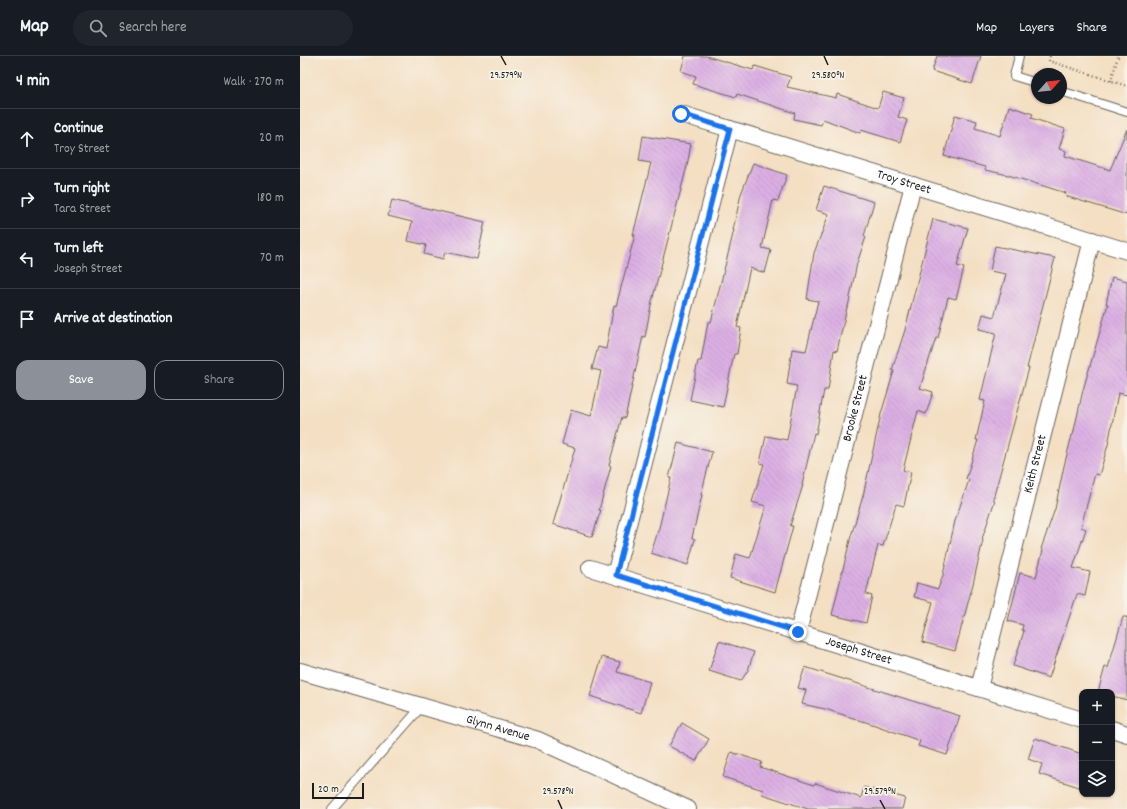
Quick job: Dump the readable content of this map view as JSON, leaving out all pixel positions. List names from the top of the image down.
{
  "streets": {
    "street": [
      "Troy Street",
      "Brooke Street",
      "Keith Street",
      "Joseph Street",
      "Glynn Avenue"
    ]
  },
  "crossings": [
    ["Troy Street", "Brooke Street"],
    ["Troy Street", "Keith Street"],
    ["Brooke Street", "Joseph Street"],
    ["Keith Street", "Joseph Street"]
  ],
  "scale_bar": "20 m",
  "north": "top right",
  "page": {
    "header": "Map",
    "search": "Search here",
    "nav": ["Map", "Layers", "Share"],
    "heading": ["4 min", "Walk · 270 m"],
    "list": [
      ["Continue", "Troy Street", "20 m"],
      ["Turn right", "Tara Street", "180 m"],
      ["Turn left", "Joseph Street", "70 m"],
      "Arrive at destination"
    ],
    "buttons": ["Save", "Share"],
    "map_buttons": ["+", "−"],
    "scale": "20 m"
  },
  "coordinates": ["29.579°N", "29.580°N", "29.578°N"]
}
